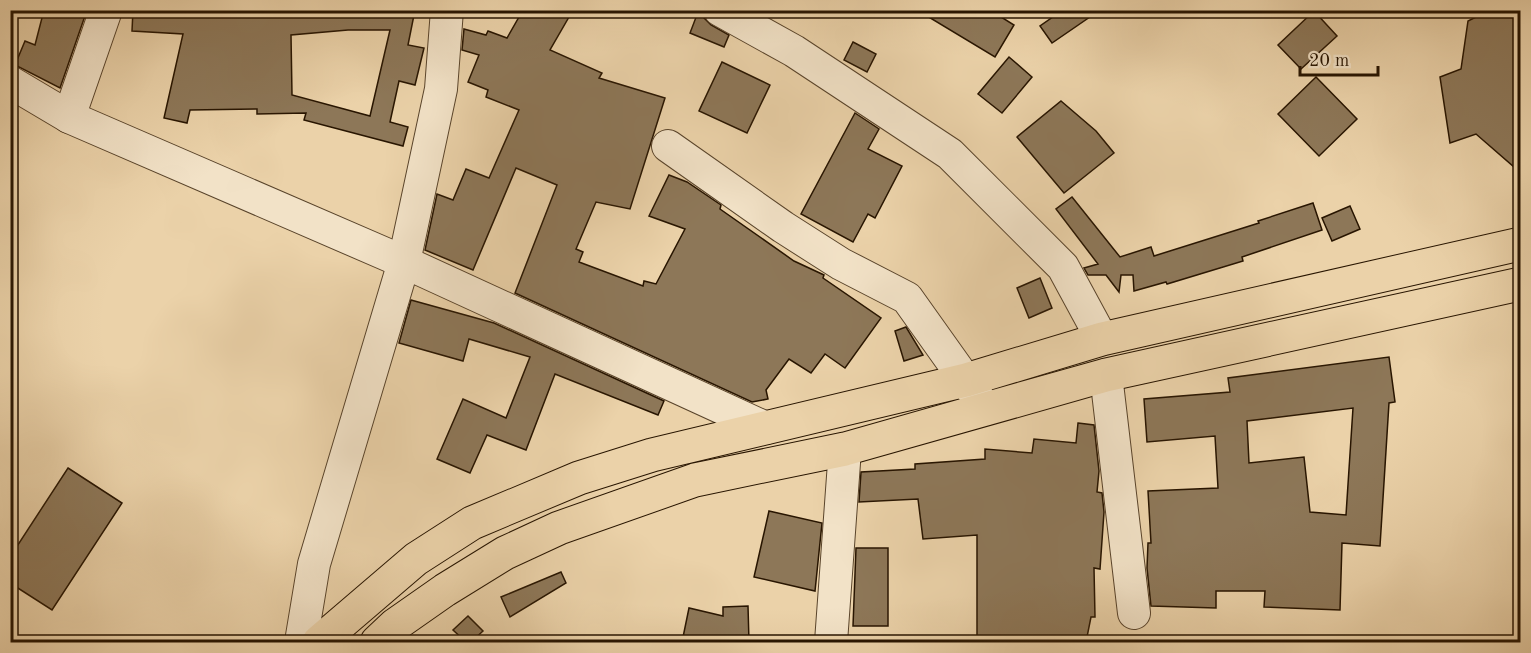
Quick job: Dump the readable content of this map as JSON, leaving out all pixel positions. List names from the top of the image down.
{
  "scale_bar": "20 m"
}
